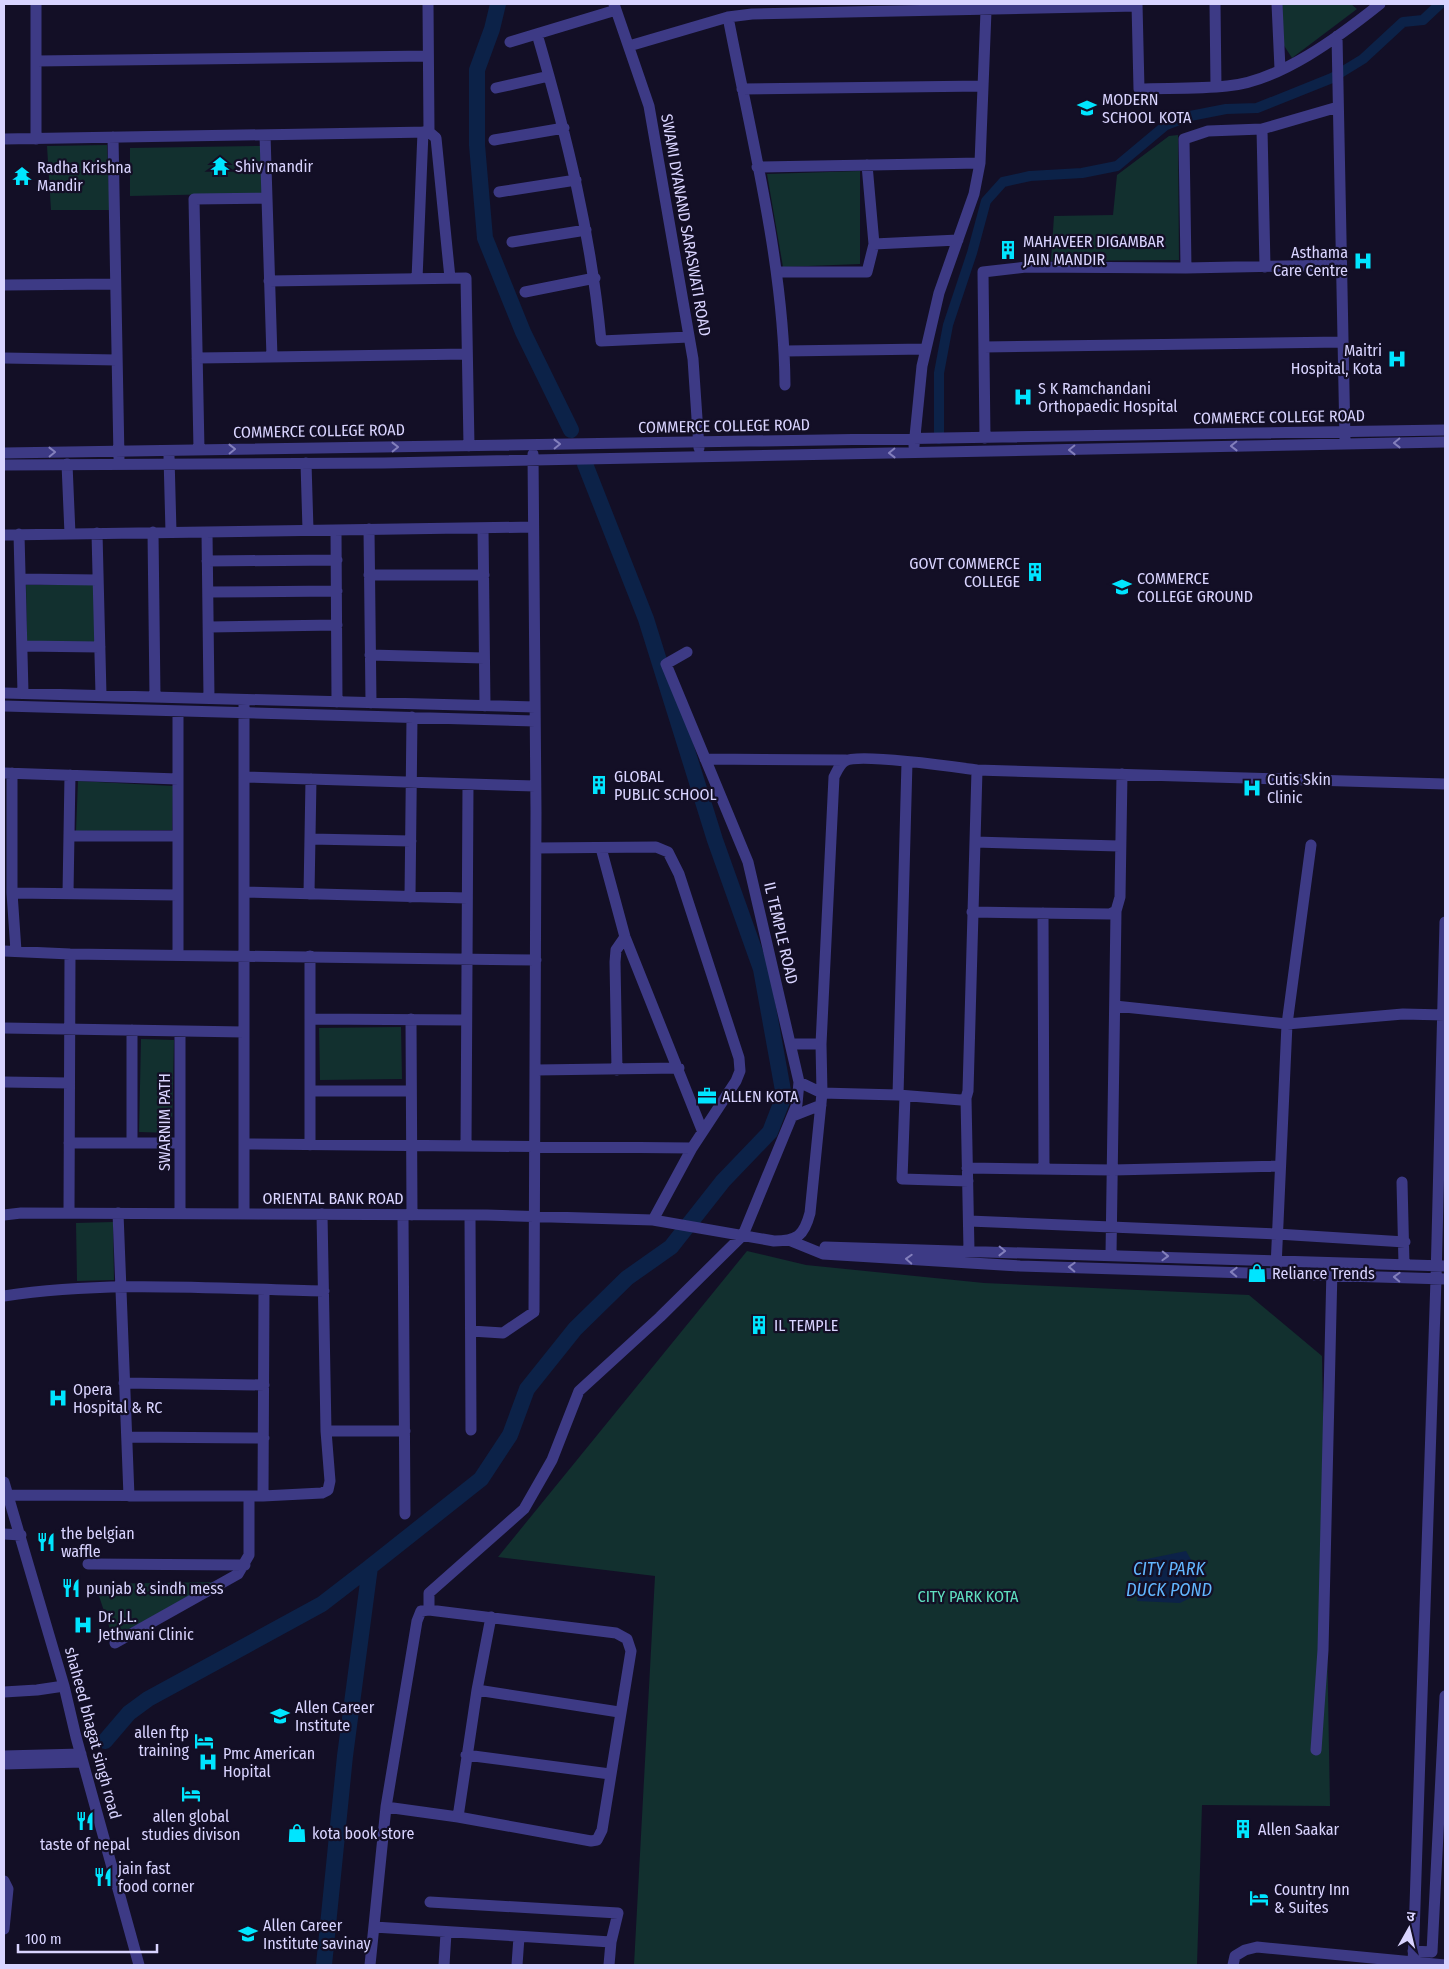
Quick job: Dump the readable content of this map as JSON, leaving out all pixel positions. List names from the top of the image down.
{
  "streets": {
    "street": [
      "SWAMI DYANAND SARASWATI ROAD",
      "COMMERCE COLLEGE ROAD",
      "IL TEMPLE ROAD",
      "SWARNIM PATH",
      "ORIENTAL BANK ROAD",
      "shaheed bhagat singh road"
    ]
  },
  "crossings": [
    ["SWAMI DYANAND SARASWATI ROAD", "COMMERCE COLLEGE ROAD"],
    ["IL TEMPLE ROAD", "ORIENTAL BANK ROAD"],
    ["SWARNIM PATH", "ORIENTAL BANK ROAD"]
  ],
  "water": ["CITY PARK DUCK POND"],
  "parks": ["CITY PARK KOTA"],
  "places": {
    "school or university": [
      "MODERN SCHOOL KOTA",
      "COMMERCE COLLEGE GROUND",
      "Allen Career Institute",
      "Allen Career Institute savinay"
    ],
    "temple": ["Shiv mandir", "Radha Krishna Mandir"],
    "building": [
      "MAHAVEER DIGAMBAR JAIN MANDIR",
      "GOVT COMMERCE COLLEGE",
      "GLOBAL PUBLIC SCHOOL",
      "IL TEMPLE",
      "Allen Saakar"
    ],
    "hospital": [
      "Asthama Care Centre",
      "Maitri Hospital, Kota",
      "S K Ramchandani Orthopaedic Hospital",
      "Cutis Skin Clinic",
      "Opera Hospital & RC",
      "Dr. J.L. Jethwani Clinic",
      "Pmc American Hopital"
    ],
    "office": ["ALLEN KOTA"],
    "shop": ["Reliance Trends", "kota book store"],
    "restaurant": [
      "the belgian waffle",
      "punjab & sindh mess",
      "taste of nepal",
      "jain fast food corner"
    ],
    "hotel": ["allen ftp training", "allen global studies divison", "Country Inn & Suites"]
  },
  "scale_bar": "100 m",
  "north": "top"
}
